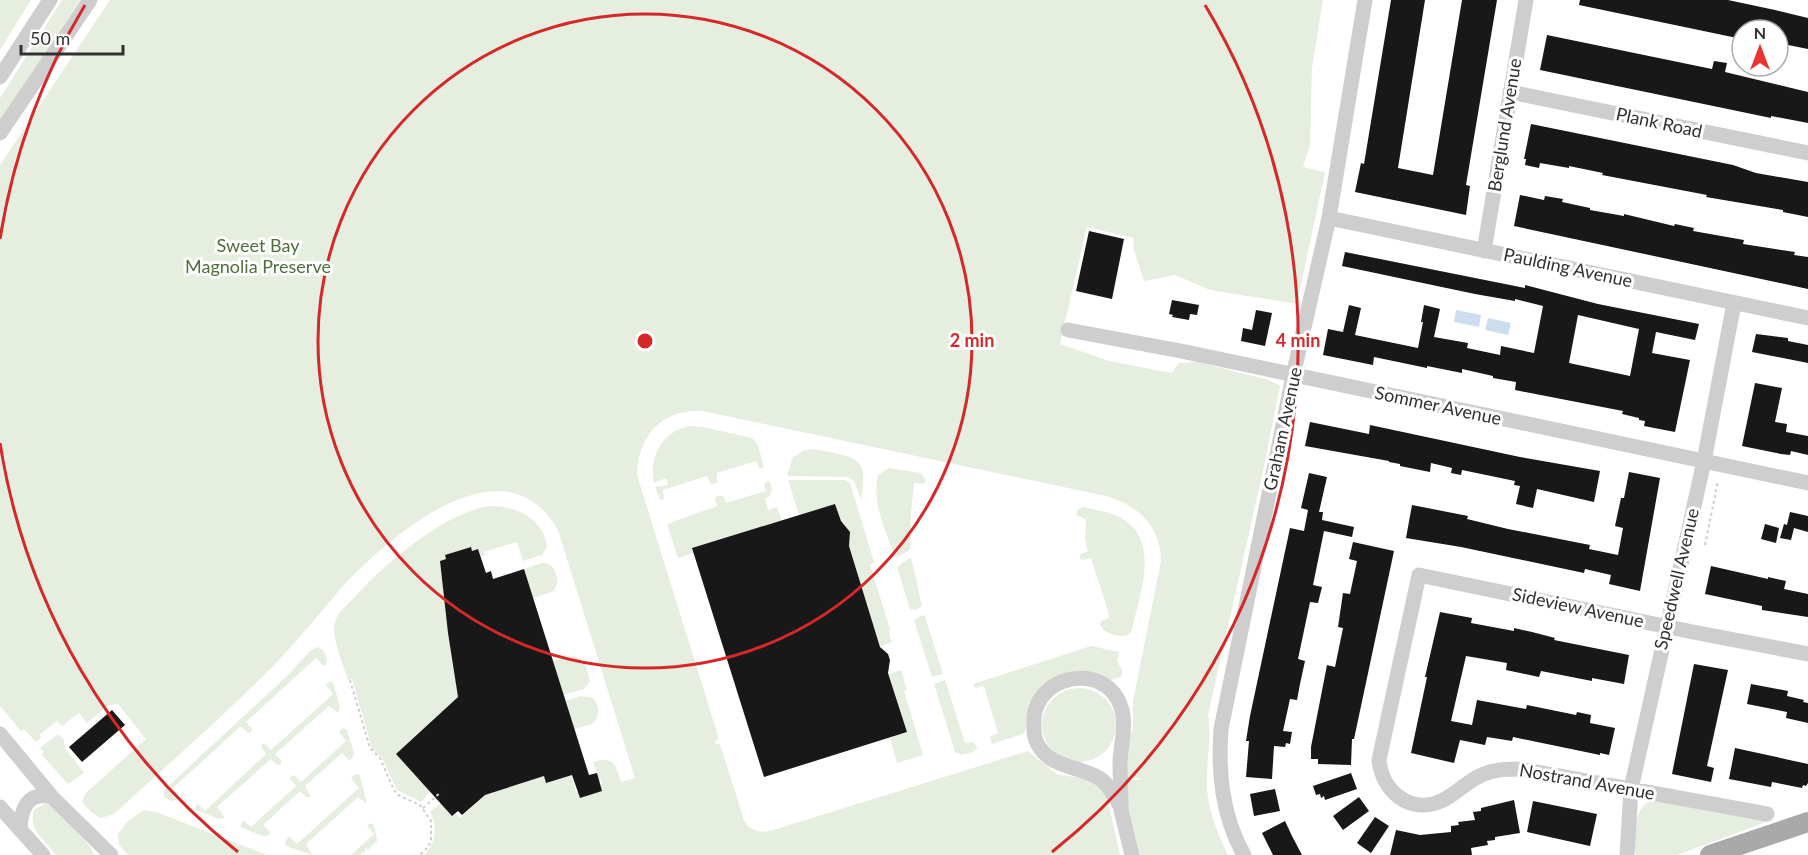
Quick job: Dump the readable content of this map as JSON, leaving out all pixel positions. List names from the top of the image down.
{
  "streets": {
    "street": [
      "Plank Road",
      "Berglund Avenue",
      "Paulding Avenue",
      "Sommer Avenue",
      "Graham Avenue",
      "Speedwell Avenue",
      "Sideview Avenue",
      "Nostrand Avenue"
    ]
  },
  "crossings": [
    ["Plank Road", "Berglund Avenue"],
    ["Berglund Avenue", "Paulding Avenue"],
    ["Paulding Avenue", "Graham Avenue"],
    ["Paulding Avenue", "Speedwell Avenue"],
    ["Sommer Avenue", "Graham Avenue"],
    ["Sommer Avenue", "Speedwell Avenue"],
    ["Speedwell Avenue", "Sideview Avenue"],
    ["Speedwell Avenue", "Nostrand Avenue"],
    ["Sideview Avenue", "Nostrand Avenue"]
  ],
  "parks": ["Sweet Bay Magnolia Preserve"],
  "scale_bar": "50 m",
  "north": "top",
  "rings": ["2 min", "4 min"]
}
